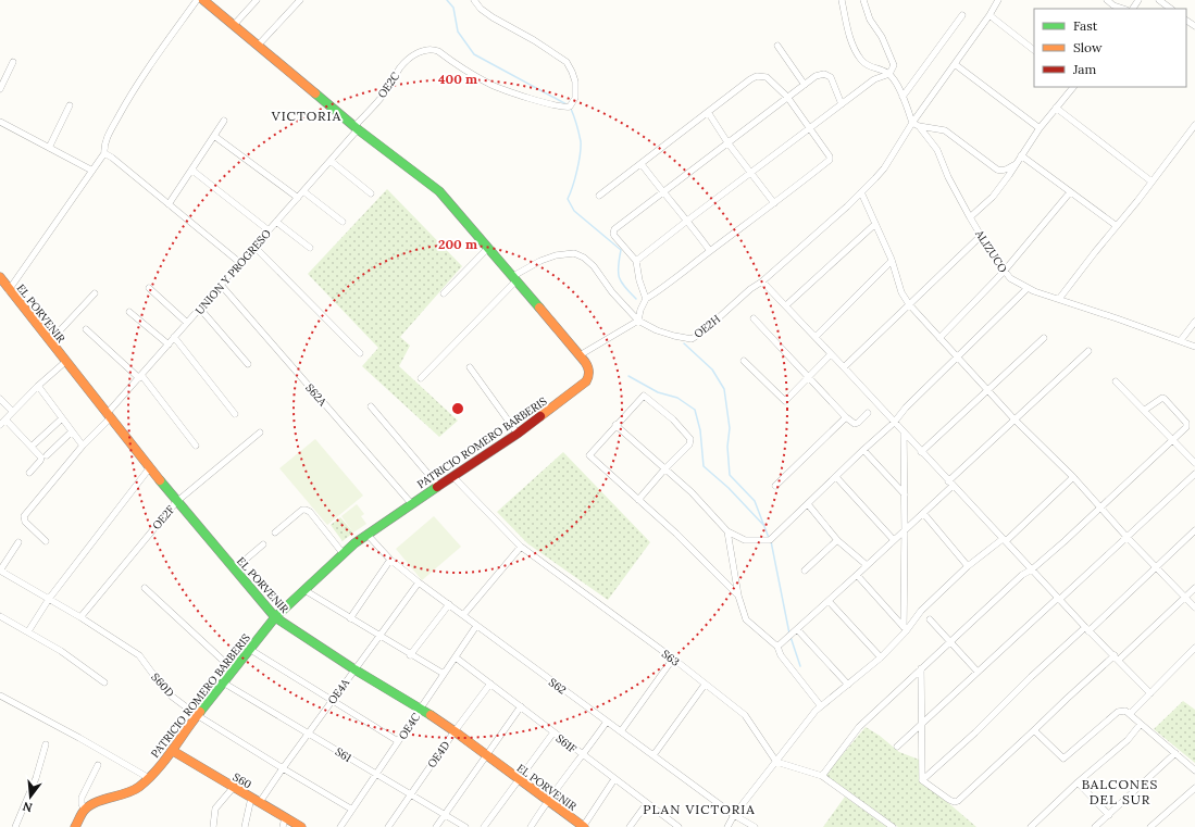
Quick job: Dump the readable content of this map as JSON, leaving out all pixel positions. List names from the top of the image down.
{
  "streets": {
    "street": [
      "OE2C",
      "ALIZUCO",
      "UNION Y PROGRESO",
      "EL PORVENIR",
      "OE2H",
      "S62A",
      "PATRICIO ROMERO BARBERIS",
      "OE2F",
      "S63",
      "S60D",
      "S62",
      "OE4A",
      "OE4C",
      "S61F",
      "S61",
      "OE4D",
      "S60"
    ]
  },
  "crossings": [
    ["OE2C", "UNION Y PROGRESO"],
    ["OE2C", "PATRICIO ROMERO BARBERIS"],
    ["ALIZUCO", "OE2H"],
    ["UNION Y PROGRESO", "EL PORVENIR"],
    ["UNION Y PROGRESO", "S62A"],
    ["UNION Y PROGRESO", "PATRICIO ROMERO BARBERIS"],
    ["EL PORVENIR", "PATRICIO ROMERO BARBERIS"],
    ["EL PORVENIR", "OE2F"],
    ["EL PORVENIR", "OE4A"],
    ["EL PORVENIR", "OE4C"],
    ["EL PORVENIR", "OE4D"],
    ["OE2H", "PATRICIO ROMERO BARBERIS"],
    ["S62A", "PATRICIO ROMERO BARBERIS"],
    ["PATRICIO ROMERO BARBERIS", "S63"],
    ["PATRICIO ROMERO BARBERIS", "S60D"],
    ["PATRICIO ROMERO BARBERIS", "S62"],
    ["PATRICIO ROMERO BARBERIS", "S61"],
    ["PATRICIO ROMERO BARBERIS", "S60"],
    ["OE2F", "S60D"],
    ["S60D", "OE4A"],
    ["S60D", "OE4C"],
    ["S62", "OE4A"],
    ["S62", "OE4C"],
    ["OE4A", "S61"],
    ["OE4A", "S60"],
    ["OE4C", "S61F"],
    ["OE4C", "S61"],
    ["S61F", "OE4D"],
    ["S61", "OE4D"]
  ],
  "districts": ["VICTORIA", "BALCONES DEL SUR", "PLAN VICTORIA"],
  "legend": ["Fast", "Slow", "Jam"],
  "north": "bottom",
  "rings": ["400 m", "200 m"]
}
